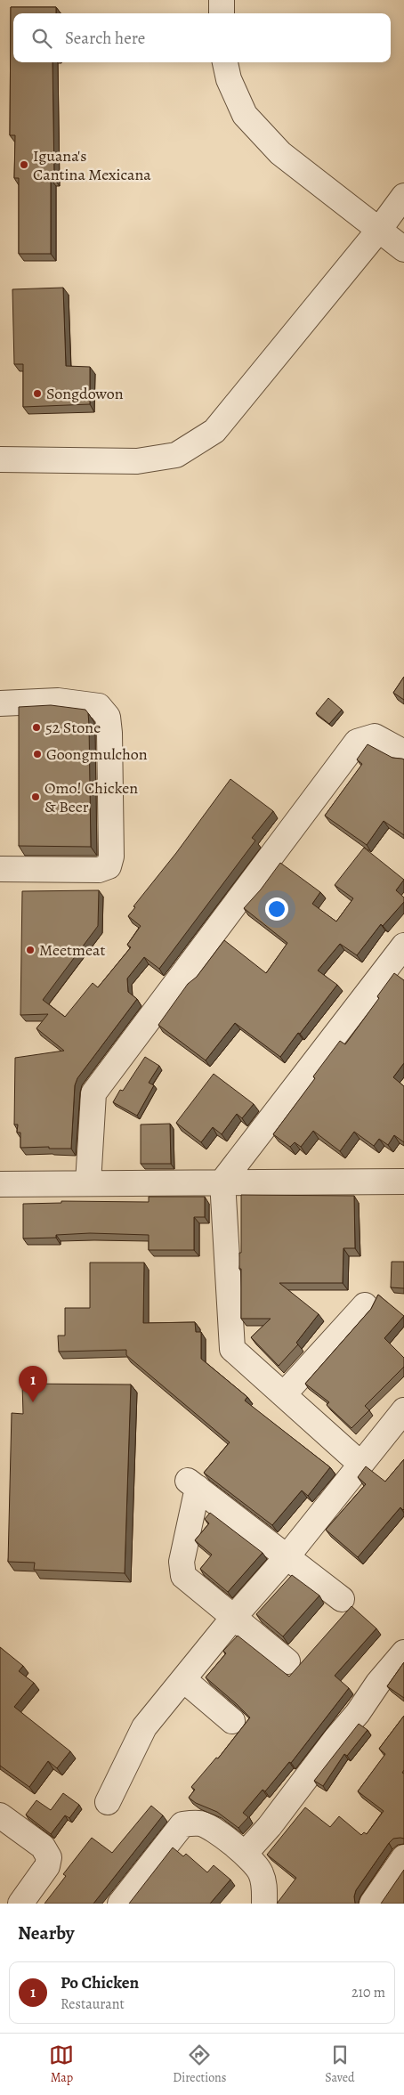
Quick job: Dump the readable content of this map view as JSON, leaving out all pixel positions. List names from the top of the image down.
{
  "places": [
    "Iguana's Cantina Mexicana",
    "Songdowon",
    "52 Stone",
    "Goongmulchon",
    "Omo! Chicken & Beer",
    "Meetmeat"
  ],
  "page": {
    "search": "Search here",
    "pins": "1",
    "heading": "Nearby",
    "list": [
      {
        "mark": "1",
        "name": "Po Chicken",
        "note": "Restaurant",
        "value": "210 m"
      }
    ],
    "nav": ["Map", "Directions", "Saved"]
  }
}
